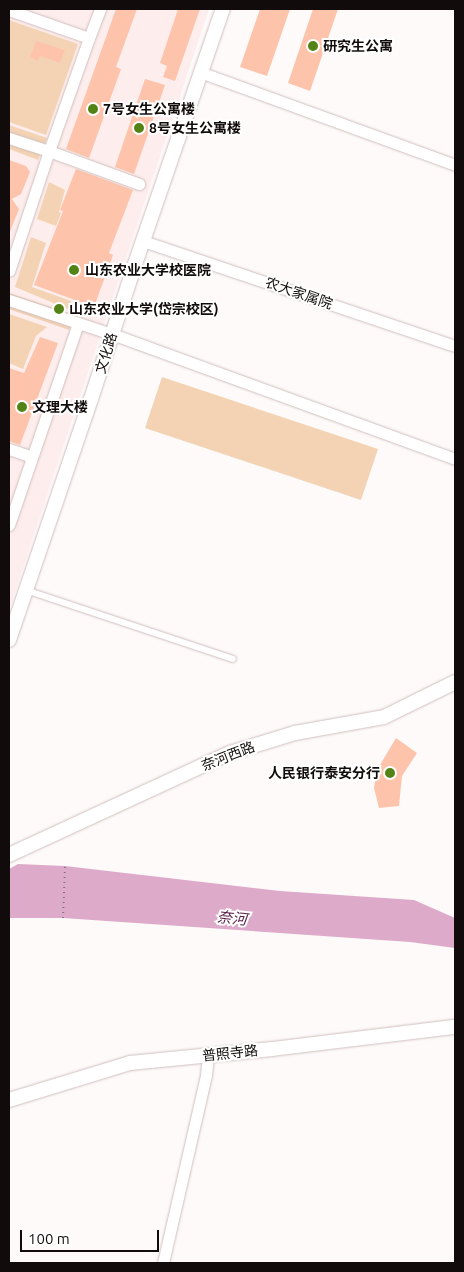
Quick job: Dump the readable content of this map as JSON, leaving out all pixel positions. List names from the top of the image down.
{
  "streets": {
    "street": [
      "农大家属院",
      "文化路",
      "奈河西路",
      "普照寺路"
    ]
  },
  "crossings": [
    ["农大家属院", "文化路"]
  ],
  "water": ["奈河"],
  "places": [
    "研究生公寓",
    "7号女生公寓楼",
    "8号女生公寓楼",
    "山东农业大学校医院",
    "山东农业大学(岱宗校区)",
    "文理大楼",
    "人民银行泰安分行"
  ],
  "scale_bar": "100 m"
}
